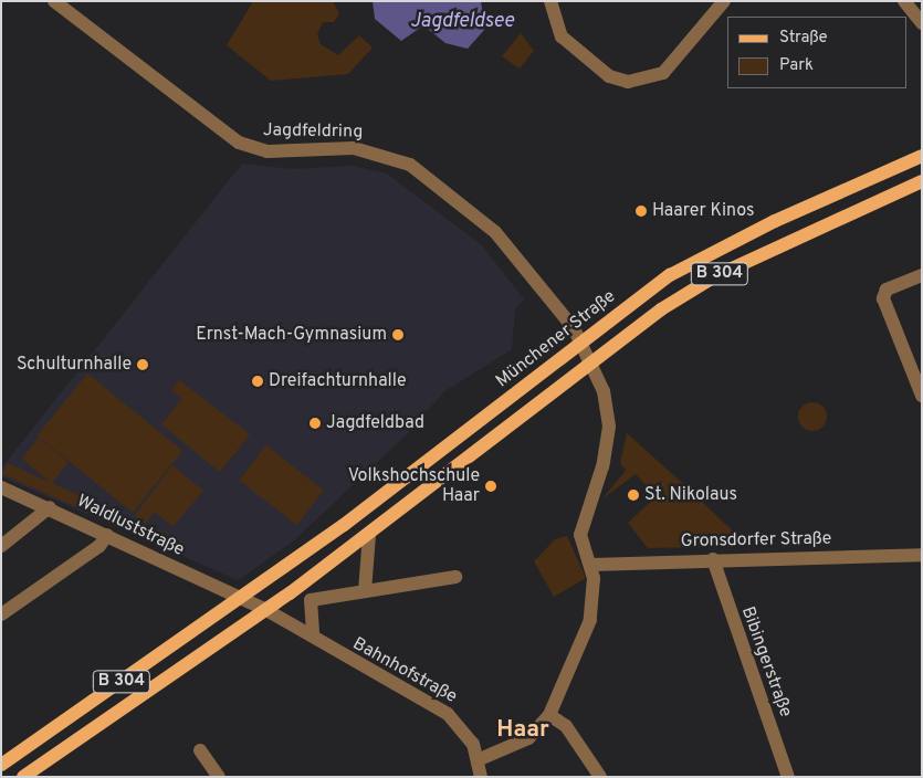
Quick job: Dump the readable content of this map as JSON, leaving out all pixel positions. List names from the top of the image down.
{
  "streets": {
    "main road": ["B 304", "Münchener Straße"],
    "street": [
      "Jagdfeldring",
      "Waldluststraße",
      "Gronsdorfer Straße",
      "Bibingerstraße",
      "Bahnhofstraße"
    ]
  },
  "crossings": [
    ["Jagdfeldring", "B 304"],
    ["Jagdfeldring", "Münchener Straße"],
    ["Jagdfeldring", "Gronsdorfer Straße"],
    ["B 304", "Münchener Straße"],
    ["B 304", "Waldluststraße"],
    ["B 304", "Bahnhofstraße"],
    ["Münchener Straße", "Waldluststraße"],
    ["Münchener Straße", "Bahnhofstraße"],
    ["Waldluststraße", "Bahnhofstraße"],
    ["Gronsdorfer Straße", "Bibingerstraße"]
  ],
  "districts": ["Haar"],
  "water": ["Jagdfeldsee"],
  "places": [
    "Haarer Kinos",
    "Ernst-Mach-Gymnasium",
    "Schulturnhalle",
    "Dreifachturnhalle",
    "Jagdfeldbad",
    "Volkshochschule Haar",
    "St. Nikolaus"
  ],
  "legend": ["Straße", "Park"]
}
